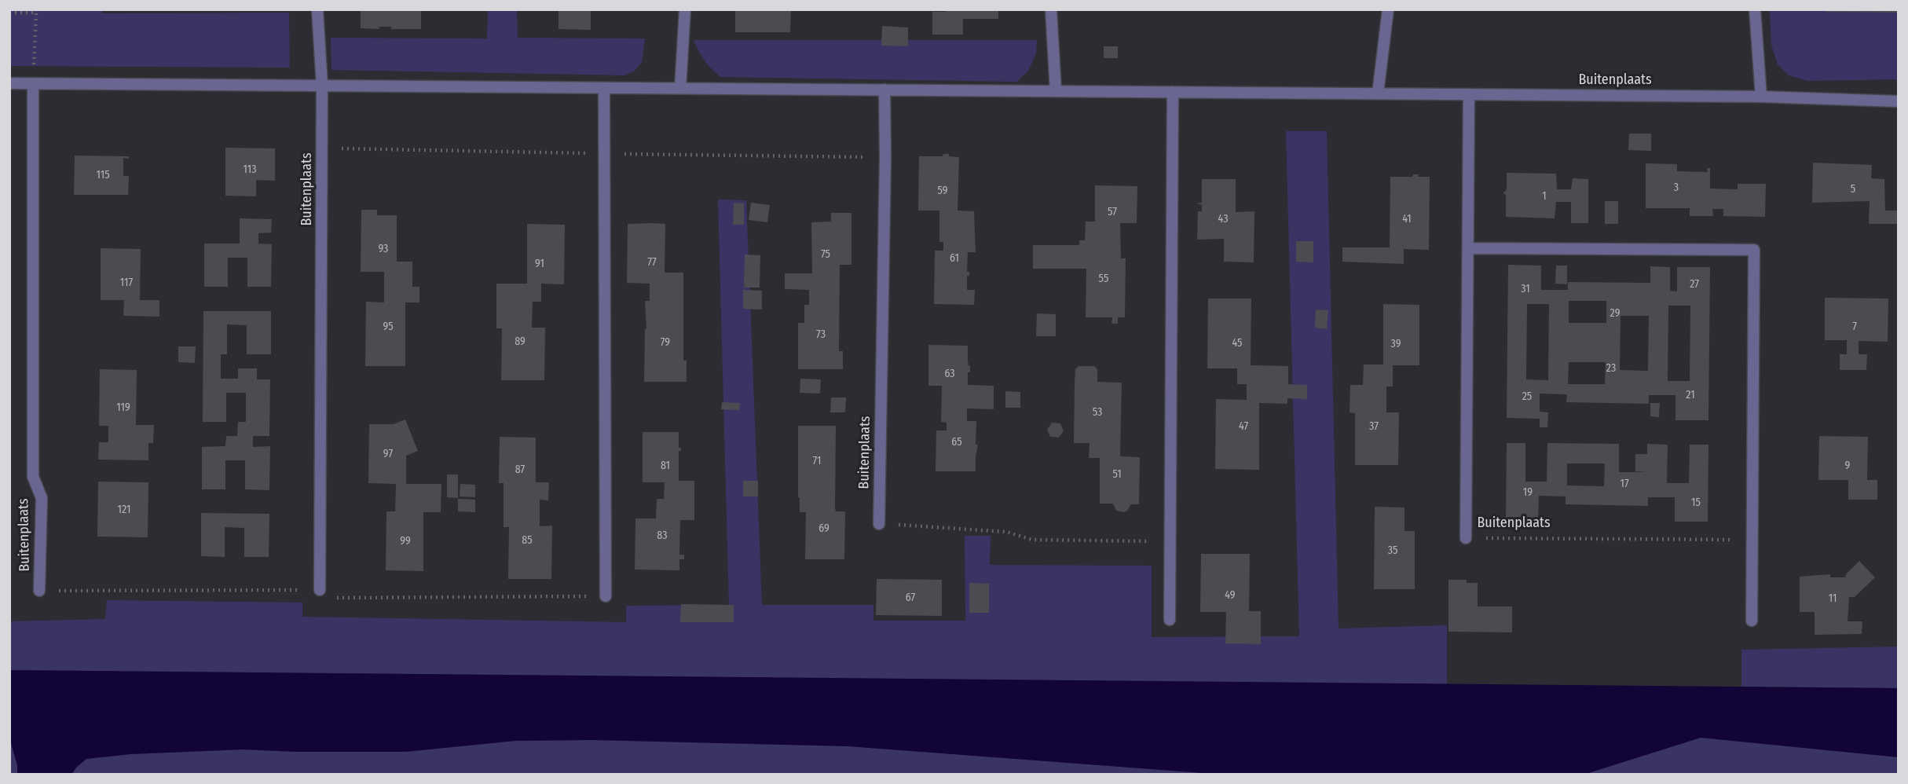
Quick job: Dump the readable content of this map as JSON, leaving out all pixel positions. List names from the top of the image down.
{
  "streets": {
    "street": ["Buitenplaats"]
  },
  "house_numbers": [
    "113",
    "115",
    "3",
    "5",
    "59",
    "1",
    "57",
    "43",
    "41",
    "93",
    "75",
    "61",
    "77",
    "91",
    "55",
    "117",
    "27",
    "31",
    "29",
    "95",
    "7",
    "73",
    "89",
    "79",
    "45",
    "39",
    "23",
    "63",
    "21",
    "25",
    "119",
    "53",
    "47",
    "37",
    "65",
    "97",
    "71",
    "81",
    "9",
    "87",
    "51",
    "17",
    "19",
    "15",
    "121",
    "69",
    "83",
    "85",
    "99",
    "35",
    "49",
    "67",
    "11"
  ]
}
